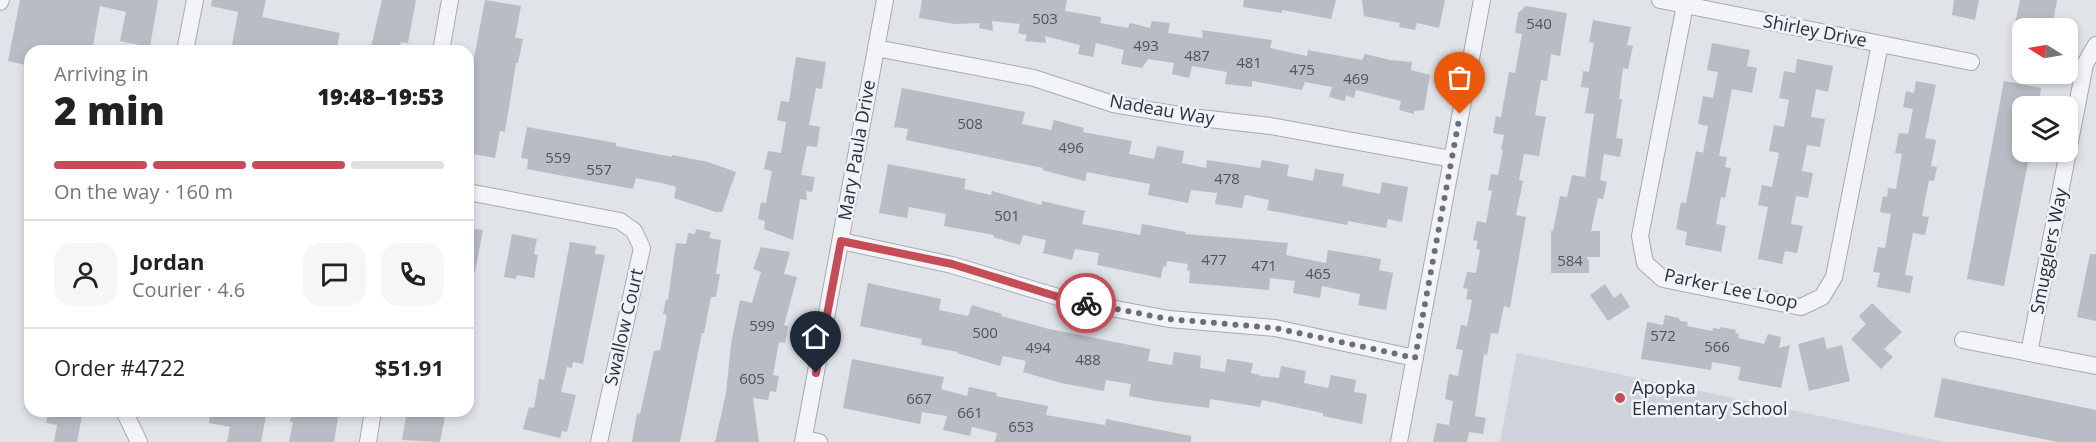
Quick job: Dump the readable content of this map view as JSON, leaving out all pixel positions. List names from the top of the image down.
{
  "streets": {
    "street": [
      "Shirley Drive",
      "Nadeau Way",
      "Mary Paula Drive",
      "Smugglers Way",
      "Parker Lee Loop",
      "Swallow Court"
    ]
  },
  "crossings": [
    ["Shirley Drive", "Parker Lee Loop"],
    ["Nadeau Way", "Mary Paula Drive"]
  ],
  "places": ["Apopka Elementary School"],
  "house_numbers": [
    "503",
    "540",
    "493",
    "487",
    "481",
    "475",
    "469",
    "508",
    "496",
    "559",
    "557",
    "478",
    "501",
    "477",
    "584",
    "471",
    "465",
    "599",
    "500",
    "572",
    "566",
    "494",
    "488",
    "605",
    "667",
    "661",
    "653"
  ],
  "north": "left",
  "page": {
    "heading": ["2 min", "Arriving in", "19:48–19:53"],
    "panel": [
      "Jordan",
      "Courier · 4.6",
      "Order #4722",
      "$51.91"
    ],
    "bar": "On the way · 160 m"
  }
}
